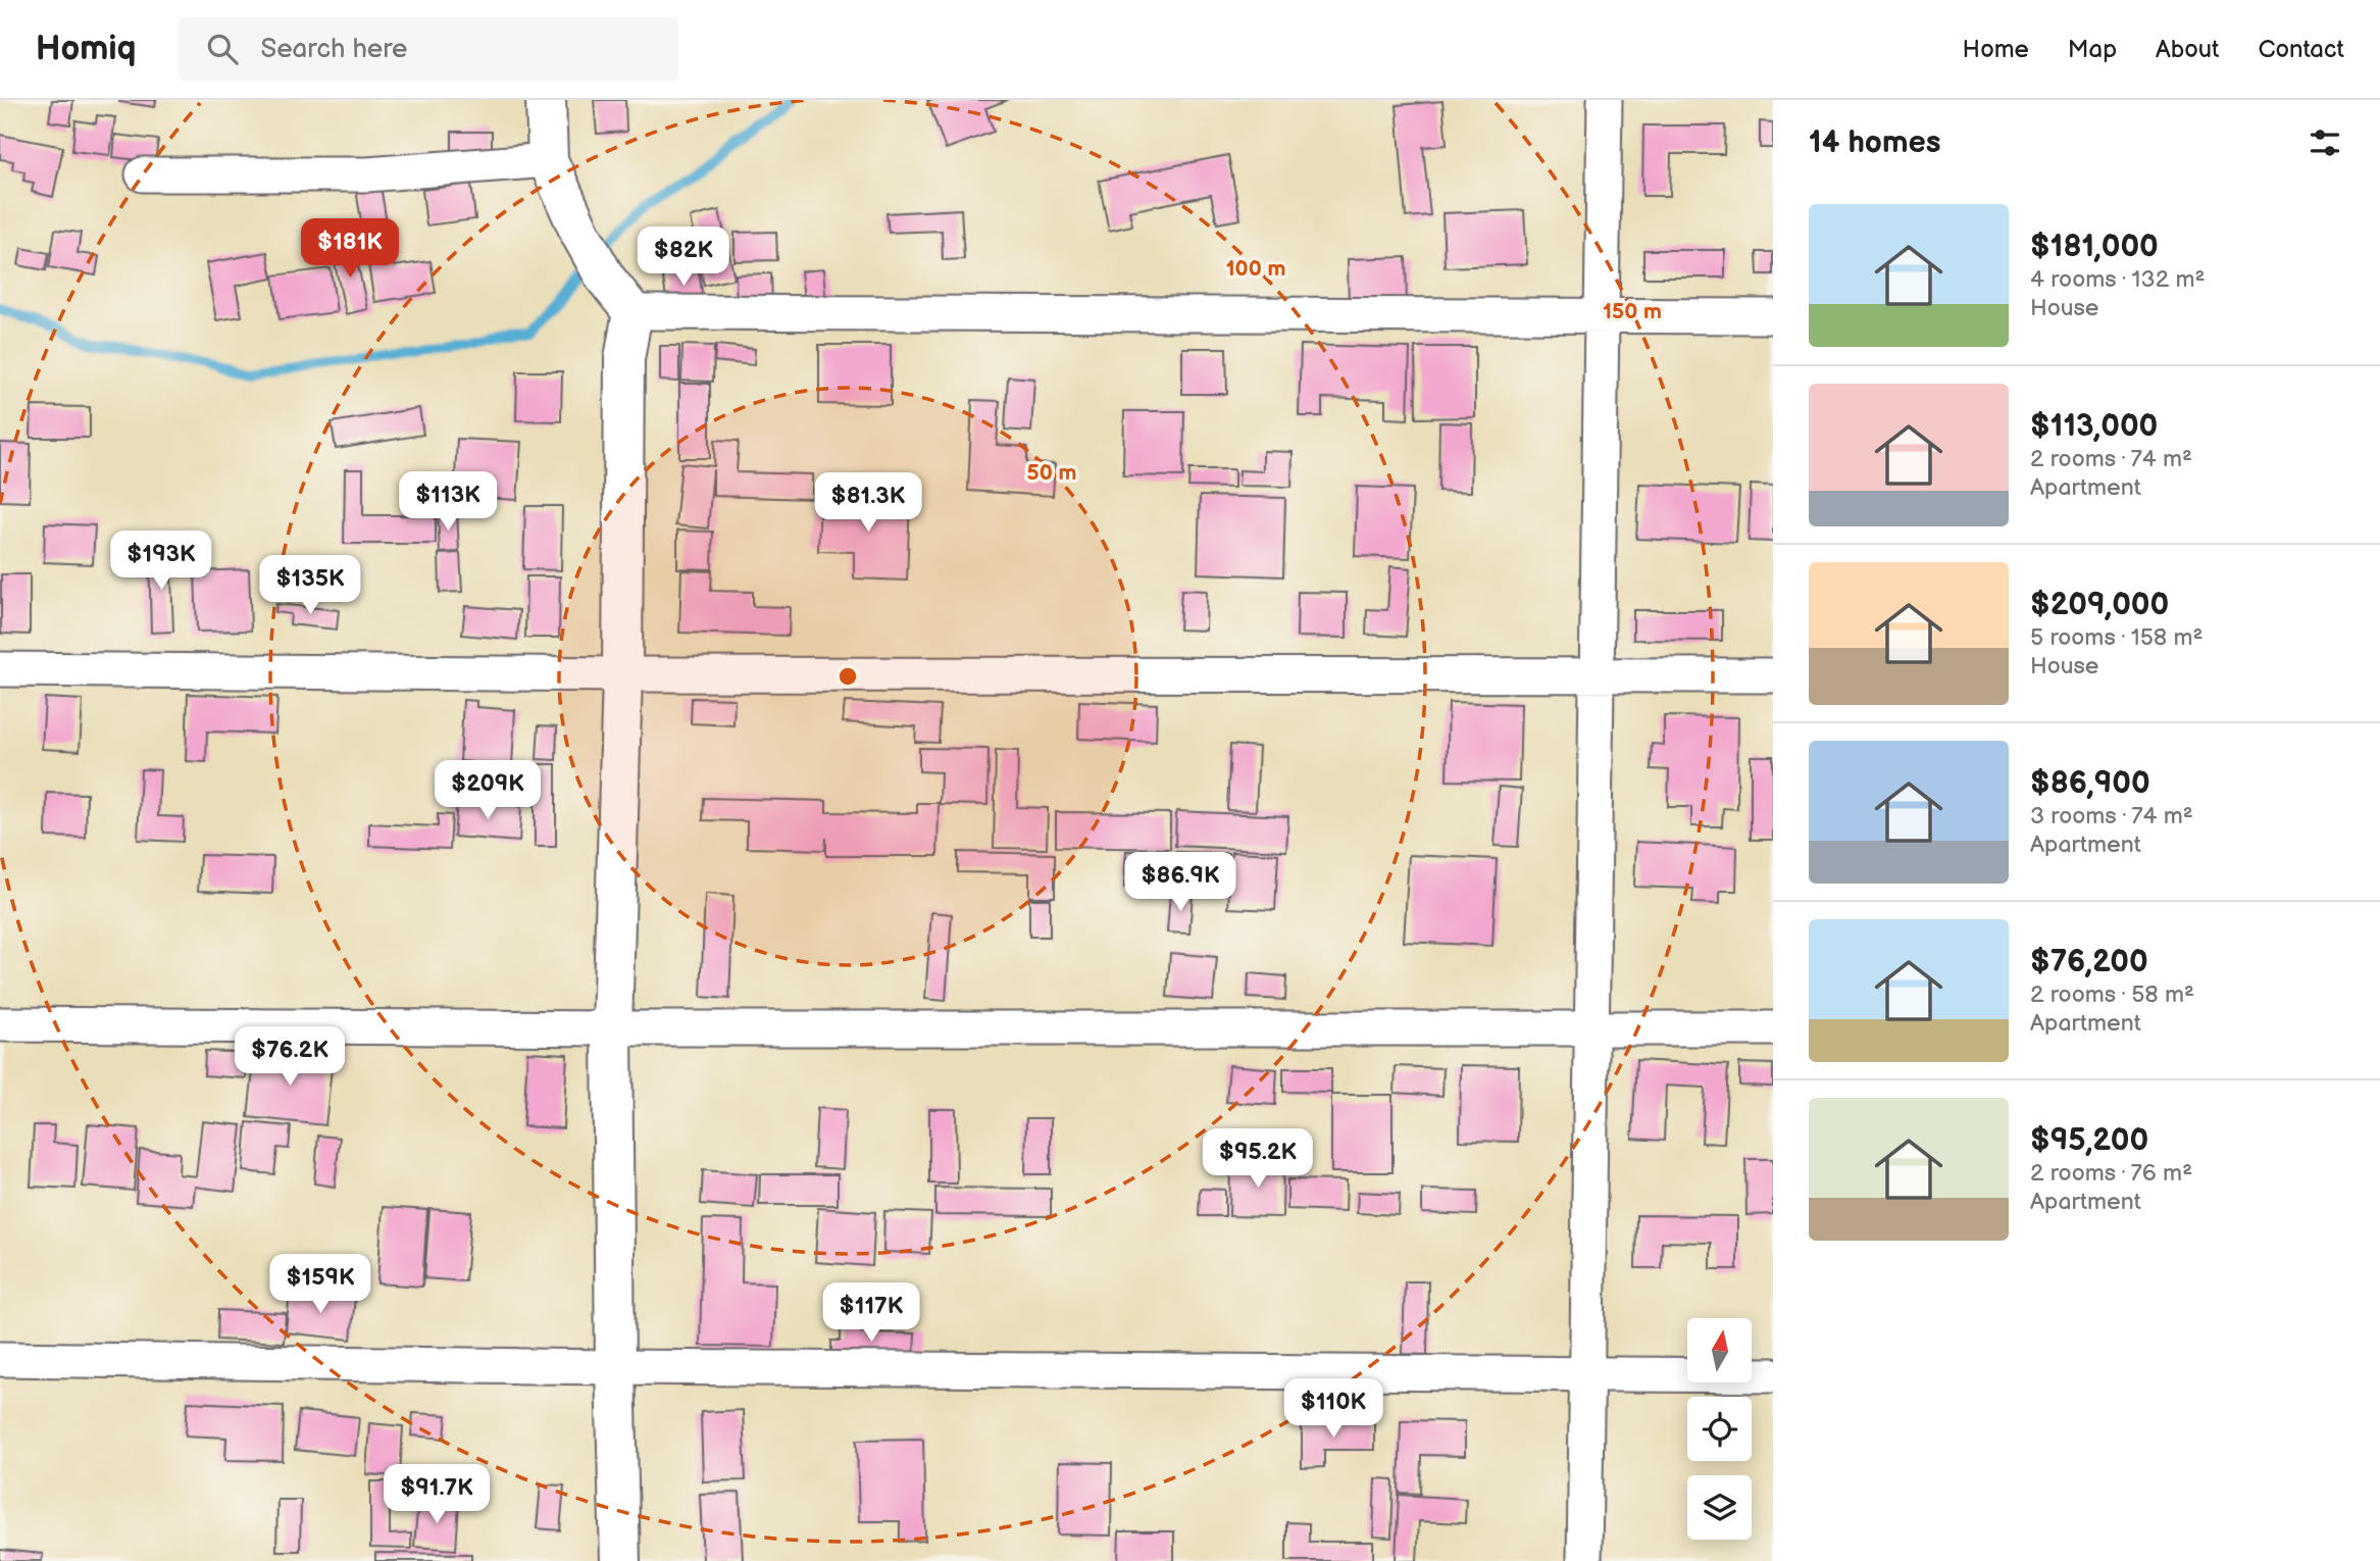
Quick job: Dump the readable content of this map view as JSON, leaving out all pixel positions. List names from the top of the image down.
{
  "north": "top",
  "page": {
    "header": "Homiq",
    "search": "Search here",
    "nav": [
      "Home",
      "Map",
      "About",
      "Contact"
    ],
    "heading": "14 homes",
    "list": [
      {
        "name": "$181,000",
        "note": "4 rooms · 132 m² · House"
      },
      {
        "name": "$113,000",
        "note": "2 rooms · 74 m² · Apartment"
      },
      {
        "name": "$209,000",
        "note": "5 rooms · 158 m² · House"
      },
      {
        "name": "$86,900",
        "note": "3 rooms · 74 m² · Apartment"
      },
      {
        "name": "$76,200",
        "note": "2 rooms · 58 m² · Apartment"
      },
      {
        "name": "$95,200",
        "note": "2 rooms · 76 m² · Apartment"
      }
    ],
    "price": [
      "$181K",
      "$82K",
      "$113K",
      "$81.3K",
      "$193K",
      "$135K",
      "$209K",
      "$86.9K",
      "$76.2K",
      "$95.2K",
      "$159K",
      "$117K",
      "$110K",
      "$91.7K"
    ]
  },
  "rings": ["100 m", "150 m", "50 m"]
}
